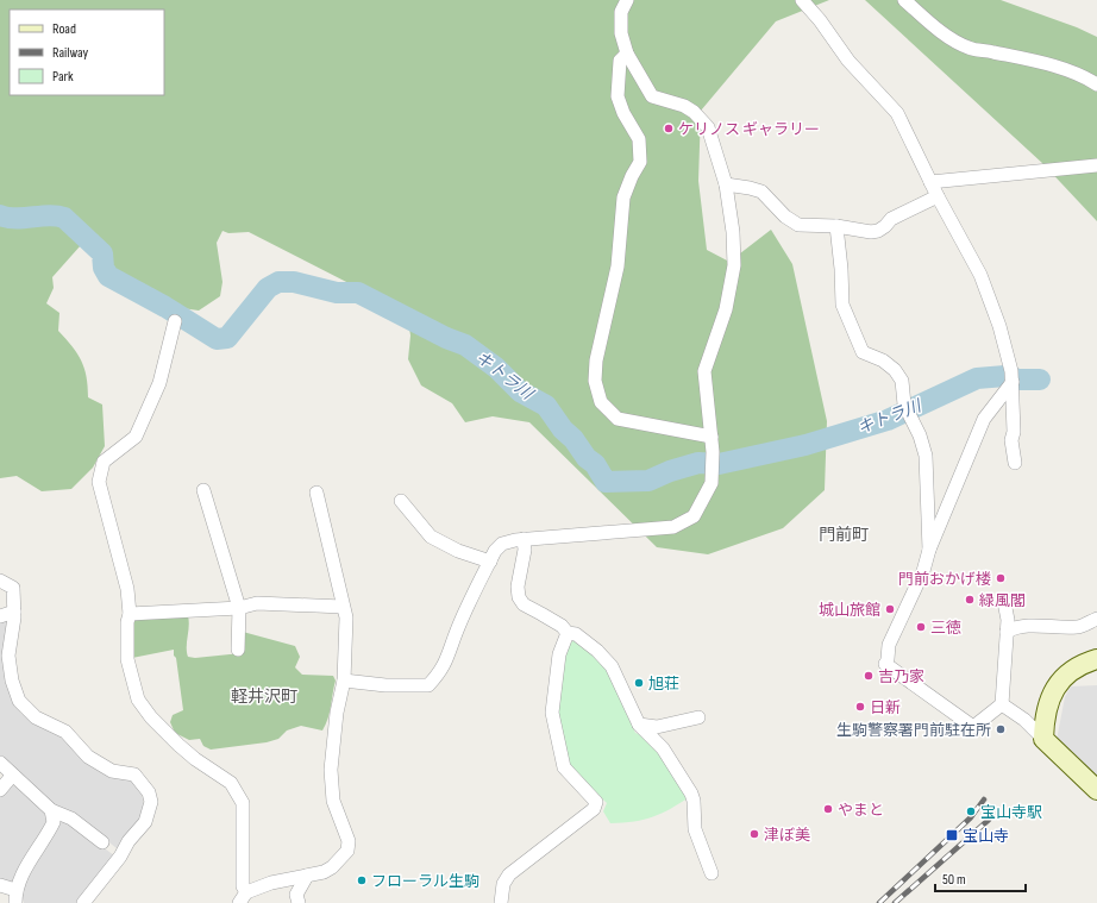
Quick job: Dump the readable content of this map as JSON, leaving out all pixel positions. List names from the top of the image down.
{
  "districts": ["門前町", "軽井沢町"],
  "water": ["キトラ川"],
  "places": {
    "other": [
      "ケリノス ギャラリー",
      "門前おかげ楼",
      "緑風閣",
      "城山旅館",
      "三徳",
      "吉乃家",
      "旭荘",
      "日新",
      "生駒警察署門前駐在所",
      "やまと",
      "宝山寺駅",
      "津ぼ美",
      "フローラル生駒"
    ],
    "transit": ["宝山寺"]
  },
  "legend": ["Road", "Railway", "Park"],
  "scale_bar": "50 m"
}
